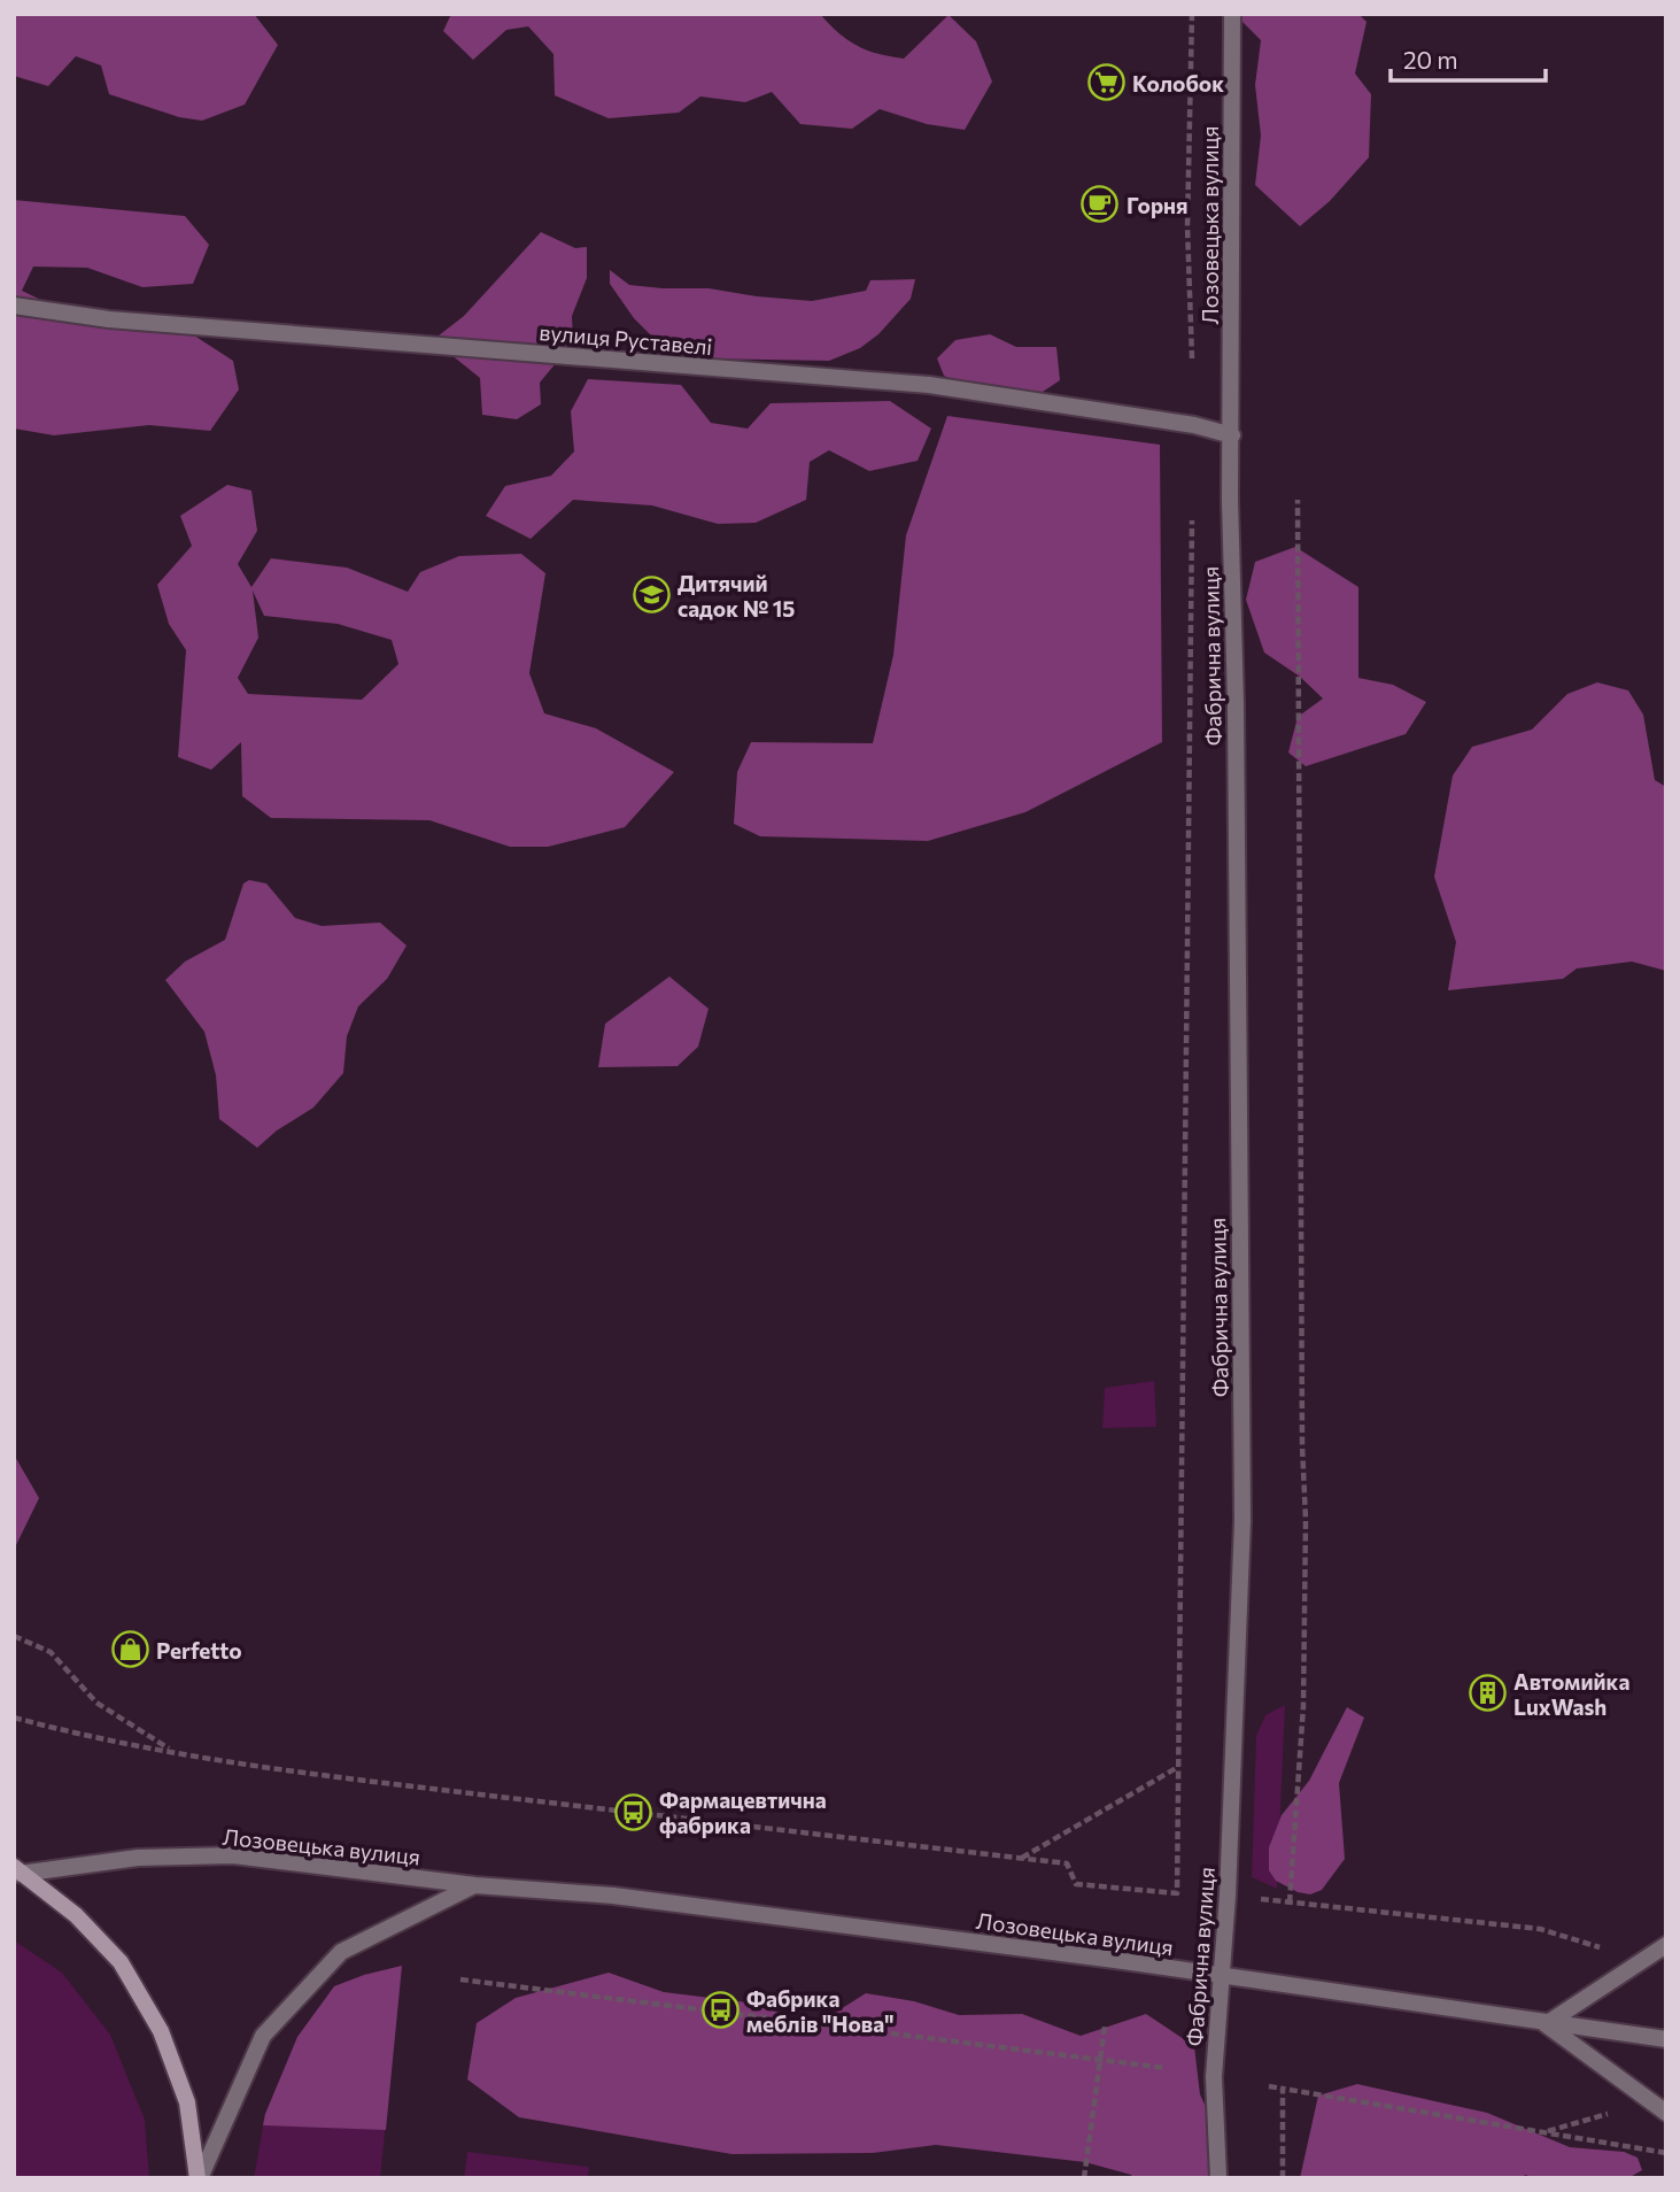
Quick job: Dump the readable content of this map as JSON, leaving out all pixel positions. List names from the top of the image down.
{
  "streets": {
    "street": ["Лозовецька вулиця", "вулиця Руставелі", "Фабрична вулиця"]
  },
  "crossings": [
    ["Лозовецька вулиця", "вулиця Руставелі"],
    ["Лозовецька вулиця", "Фабрична вулиця"],
    ["вулиця Руставелі", "Фабрична вулиця"]
  ],
  "places": {
    "supermarket": ["Колобок"],
    "cafe": ["Горня"],
    "school or university": ["Дитячий садок № 15"],
    "shop": ["Perfetto"],
    "building": ["Автомийка LuxWash"],
    "bus stop": ["Фармацевтична фабрика", "Фабрика меблів \"Нова\""]
  },
  "scale_bar": "20 m"
}
